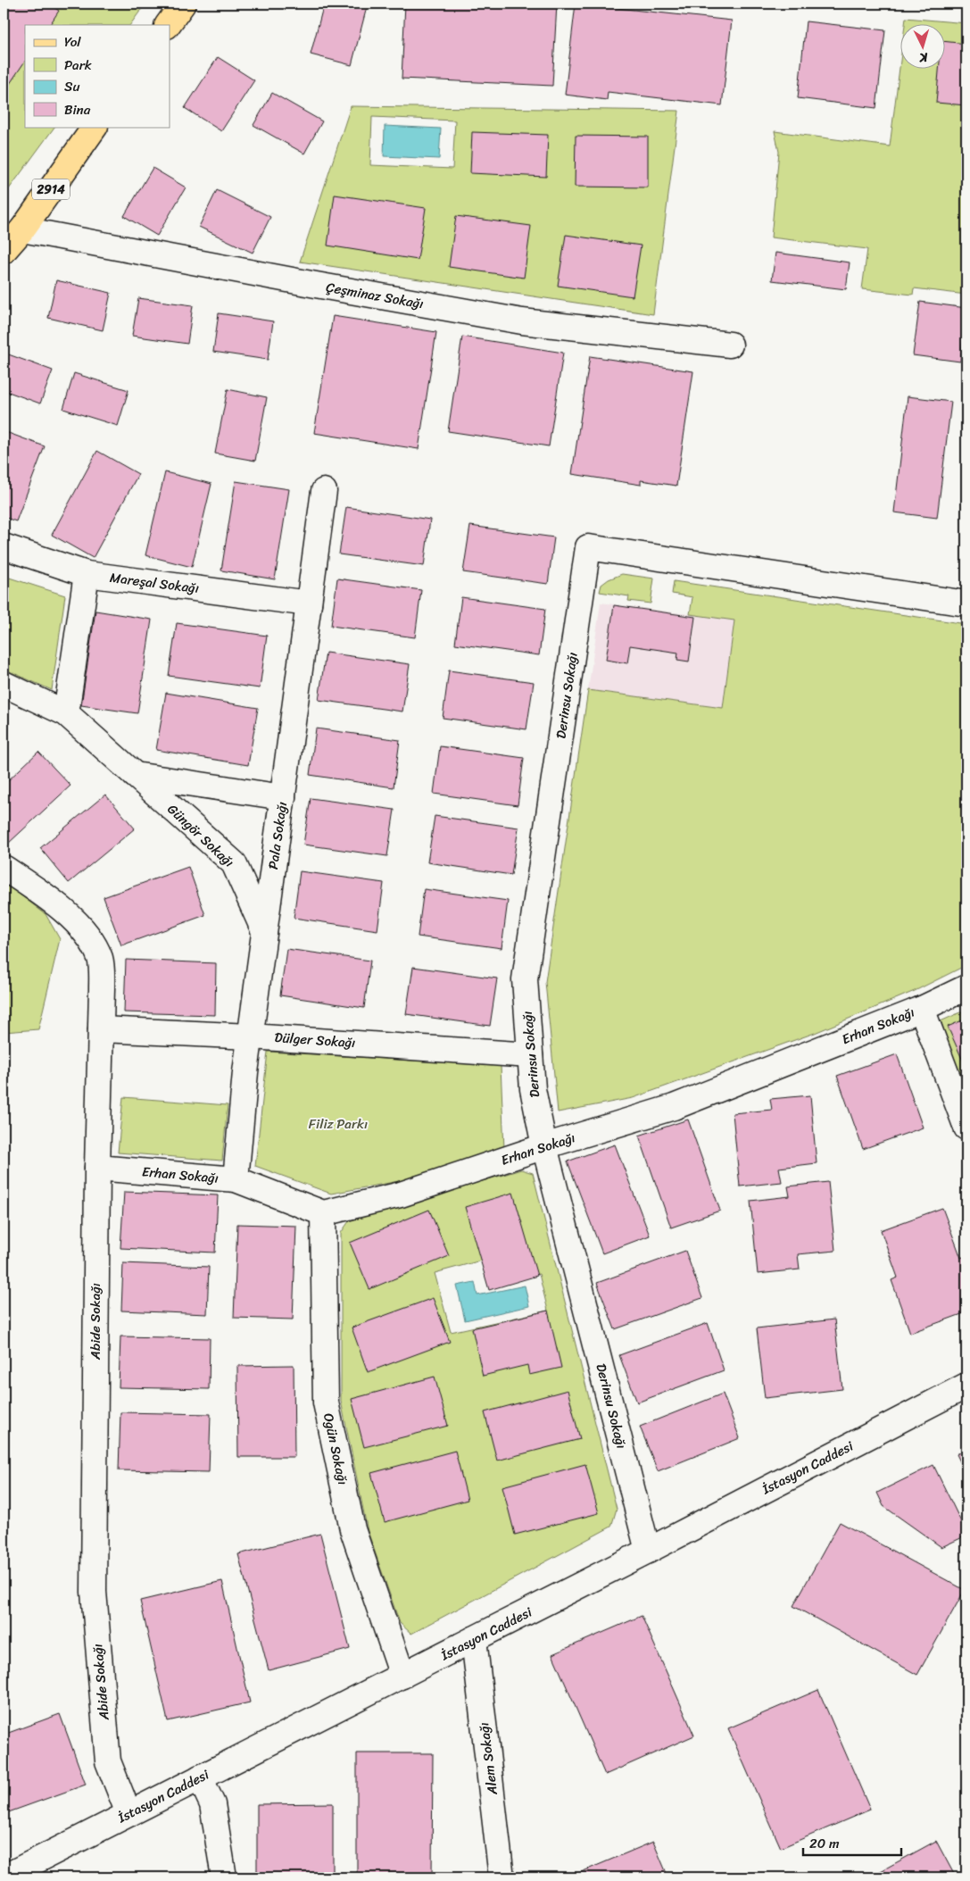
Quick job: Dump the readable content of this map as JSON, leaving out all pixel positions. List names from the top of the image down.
{
  "streets": {
    "main road": ["2914"],
    "street": [
      "Çeşminaz Sokağı",
      "Mareşal Sokağı",
      "Derinsu Sokağı",
      "Güngör Sokağı",
      "Pala Sokağı",
      "Erhan Sokağı",
      "Dülger Sokağı",
      "Abide Sokağı",
      "Ogün Sokağı",
      "İstasyon Caddesi",
      "Alem Sokağı"
    ]
  },
  "crossings": [
    ["2914", "Çeşminaz Sokağı"],
    ["Mareşal Sokağı", "Pala Sokağı"],
    ["Derinsu Sokağı", "Erhan Sokağı"],
    ["Derinsu Sokağı", "Dülger Sokağı"],
    ["Derinsu Sokağı", "İstasyon Caddesi"],
    ["Güngör Sokağı", "Pala Sokağı"],
    ["Pala Sokağı", "Erhan Sokağı"],
    ["Pala Sokağı", "Dülger Sokağı"],
    ["Erhan Sokağı", "Abide Sokağı"],
    ["Erhan Sokağı", "Ogün Sokağı"],
    ["Dülger Sokağı", "Abide Sokağı"],
    ["Abide Sokağı", "İstasyon Caddesi"],
    ["Ogün Sokağı", "İstasyon Caddesi"],
    ["İstasyon Caddesi", "Alem Sokağı"]
  ],
  "parks": ["Filiz Parkı"],
  "legend": [
    "Yol",
    "Park",
    "Su",
    "Bina"
  ],
  "scale_bar": "20 m",
  "north": "bottom"
}
